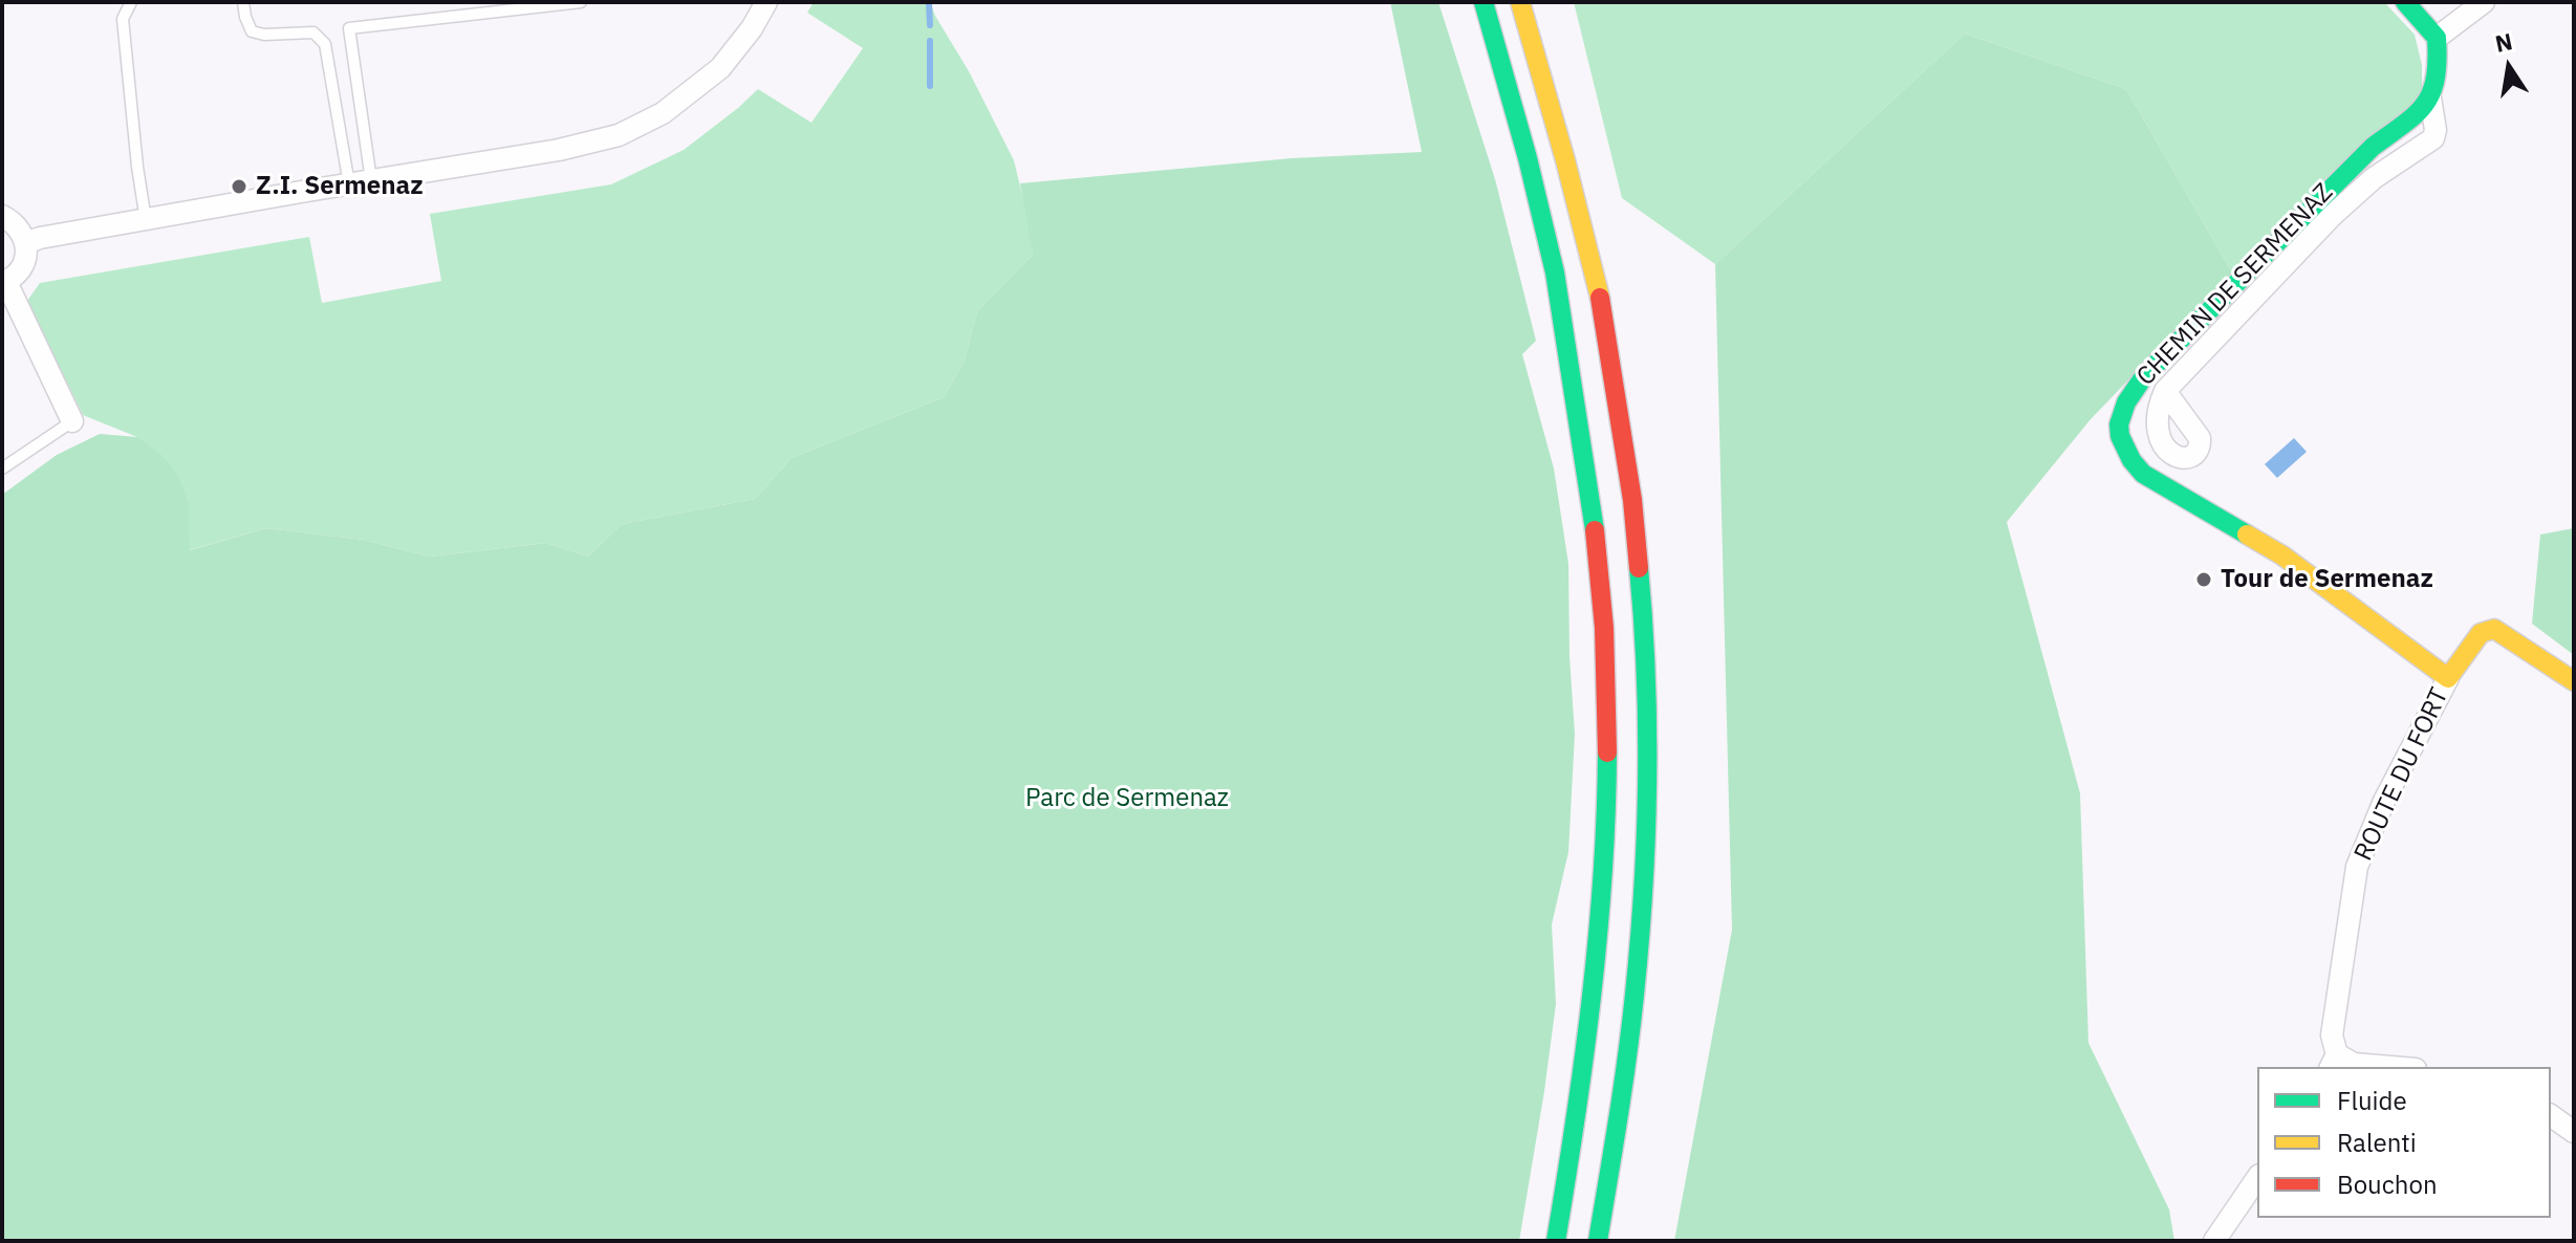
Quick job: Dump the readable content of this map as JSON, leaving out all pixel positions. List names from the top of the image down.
{
  "streets": {
    "main road": ["CHEMIN DE SERMENAZ"],
    "street": ["ROUTE DU FORT"]
  },
  "crossings": [
    ["CHEMIN DE SERMENAZ", "ROUTE DU FORT"]
  ],
  "parks": ["Parc de Sermenaz"],
  "places": ["Z.I. Sermenaz", "Tour de Sermenaz"],
  "legend": ["Fluide", "Ralenti", "Bouchon"],
  "north": "top"
}
